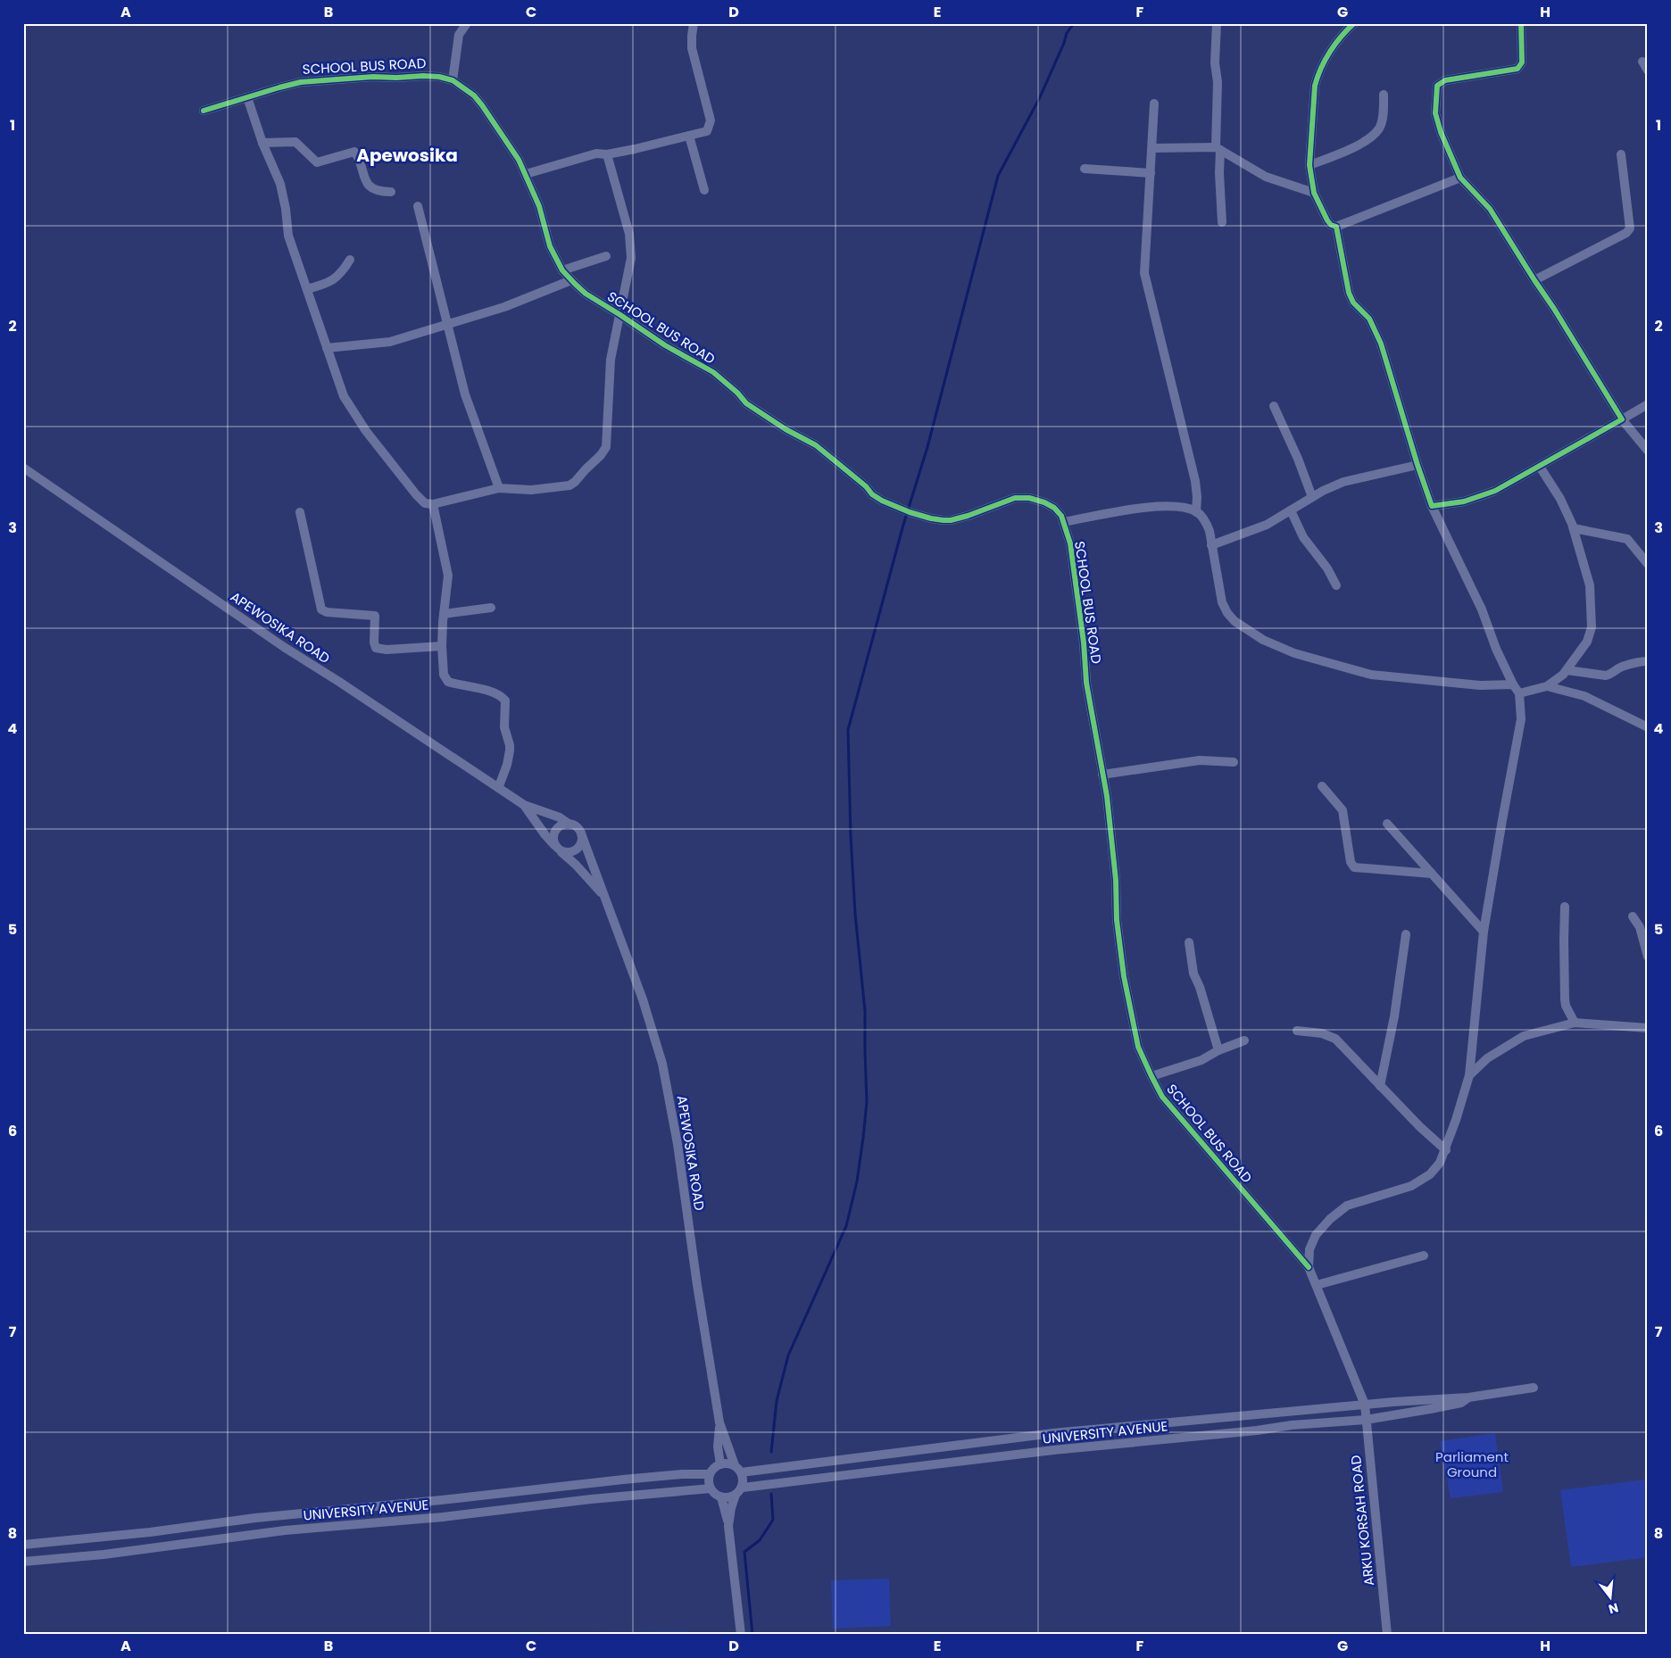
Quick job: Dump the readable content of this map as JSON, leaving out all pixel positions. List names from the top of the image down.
{
  "streets": {
    "street": [
      "SCHOOL BUS ROAD",
      "APEWOSIKA ROAD",
      "UNIVERSITY AVENUE",
      "ARKU KORSAH ROAD"
    ]
  },
  "crossings": [
    ["SCHOOL BUS ROAD", "ARKU KORSAH ROAD"],
    ["UNIVERSITY AVENUE", "ARKU KORSAH ROAD"]
  ],
  "districts": ["Apewosika"],
  "parks": ["Parliament Ground"],
  "north": "bottom",
  "grid": {
    "columns": [
      "A",
      "B",
      "C",
      "D",
      "E",
      "F",
      "G",
      "H"
    ],
    "rows": [
      "1",
      "2",
      "3",
      "4",
      "5",
      "6",
      "7",
      "8"
    ]
  }
}
